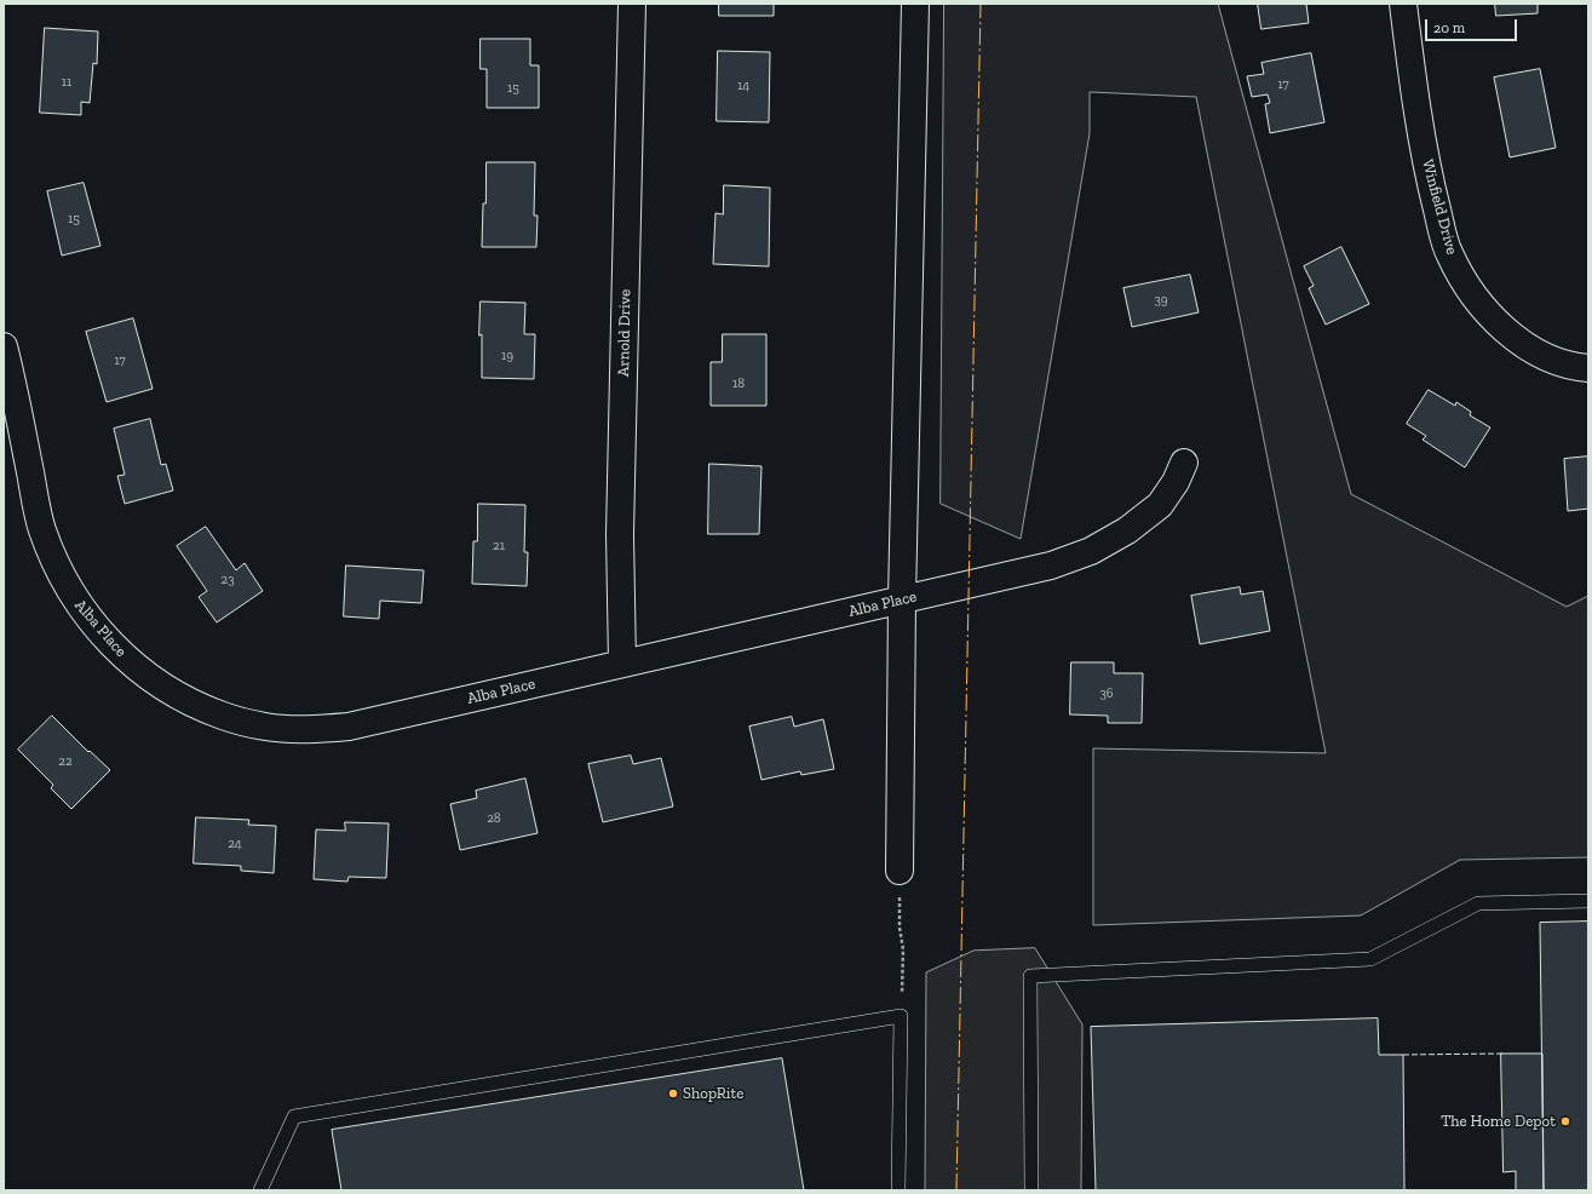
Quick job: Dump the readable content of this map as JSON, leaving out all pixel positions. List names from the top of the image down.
{
  "streets": {
    "street": ["Winfield Drive", "Arnold Drive", "Alba Place"]
  },
  "crossings": [
    ["Arnold Drive", "Alba Place"]
  ],
  "places": ["ShopRite", "The Home Depot"],
  "house_numbers": [
    "11",
    "17",
    "14",
    "15",
    "15",
    "39",
    "19",
    "17",
    "18",
    "21",
    "23",
    "36",
    "22",
    "28",
    "24"
  ],
  "scale_bar": "20 m"
}
